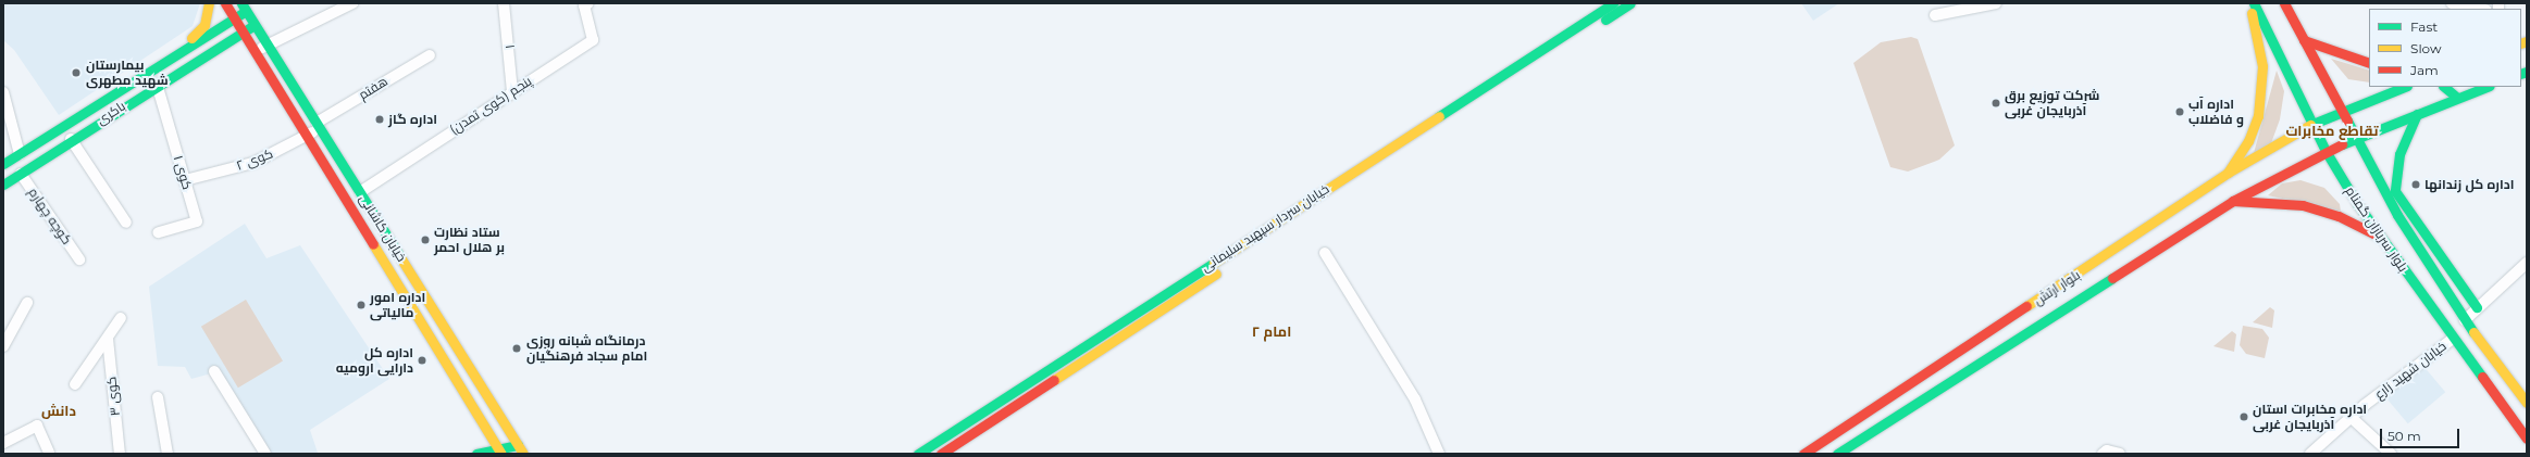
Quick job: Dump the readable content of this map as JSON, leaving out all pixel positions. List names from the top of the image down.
{
  "streets": {
    "main road": [
      "باکری",
      "خیابان کاشانی",
      "خیابان سردار سپهبد سلیمانی",
      "بلوار سربازان گمنام",
      "بلوار ارتش"
    ],
    "street": [
      "۱",
      "هفتم",
      "پنجم (کوی تمدن)",
      "کوی ۲",
      "کوی ۱",
      "کوچه چهارم",
      "خیابان شهید زارع",
      "کوی ۳"
    ]
  },
  "crossings": [
    ["۱", "پنجم (کوی تمدن)"],
    ["هفتم", "کوی ۲"],
    ["هفتم", "خیابان کاشانی"],
    ["پنجم (کوی تمدن)", "خیابان کاشانی"],
    ["باکری", "کوی ۱"],
    ["باکری", "کوچه چهارم"],
    ["باکری", "خیابان کاشانی"],
    ["کوی ۲", "کوی ۱"],
    ["کوی ۲", "خیابان کاشانی"],
    ["بلوار سربازان گمنام", "بلوار ارتش"],
    ["بلوار سربازان گمنام", "خیابان شهید زارع"]
  ],
  "districts": ["تقاطع مخابرات", "امام ۲", "دانش"],
  "places": [
    "بیمارستان شهید مطهری",
    "شرکت توزیع برق آذربایجان غربی",
    "اداره آب و فاضلاب",
    "اداره گاز",
    "اداره کل زندانها",
    "ستاد نظارت بر هلال احمر",
    "اداره امور مالیاتی",
    "درمانگاه شبانه روزی امام سجاد فرهنگیان",
    "اداره کل دارایی ارومیه",
    "اداره مخابرات استان آذربایجان غربی"
  ],
  "legend": ["Fast", "Slow", "Jam"],
  "scale_bar": "50 m"
}
